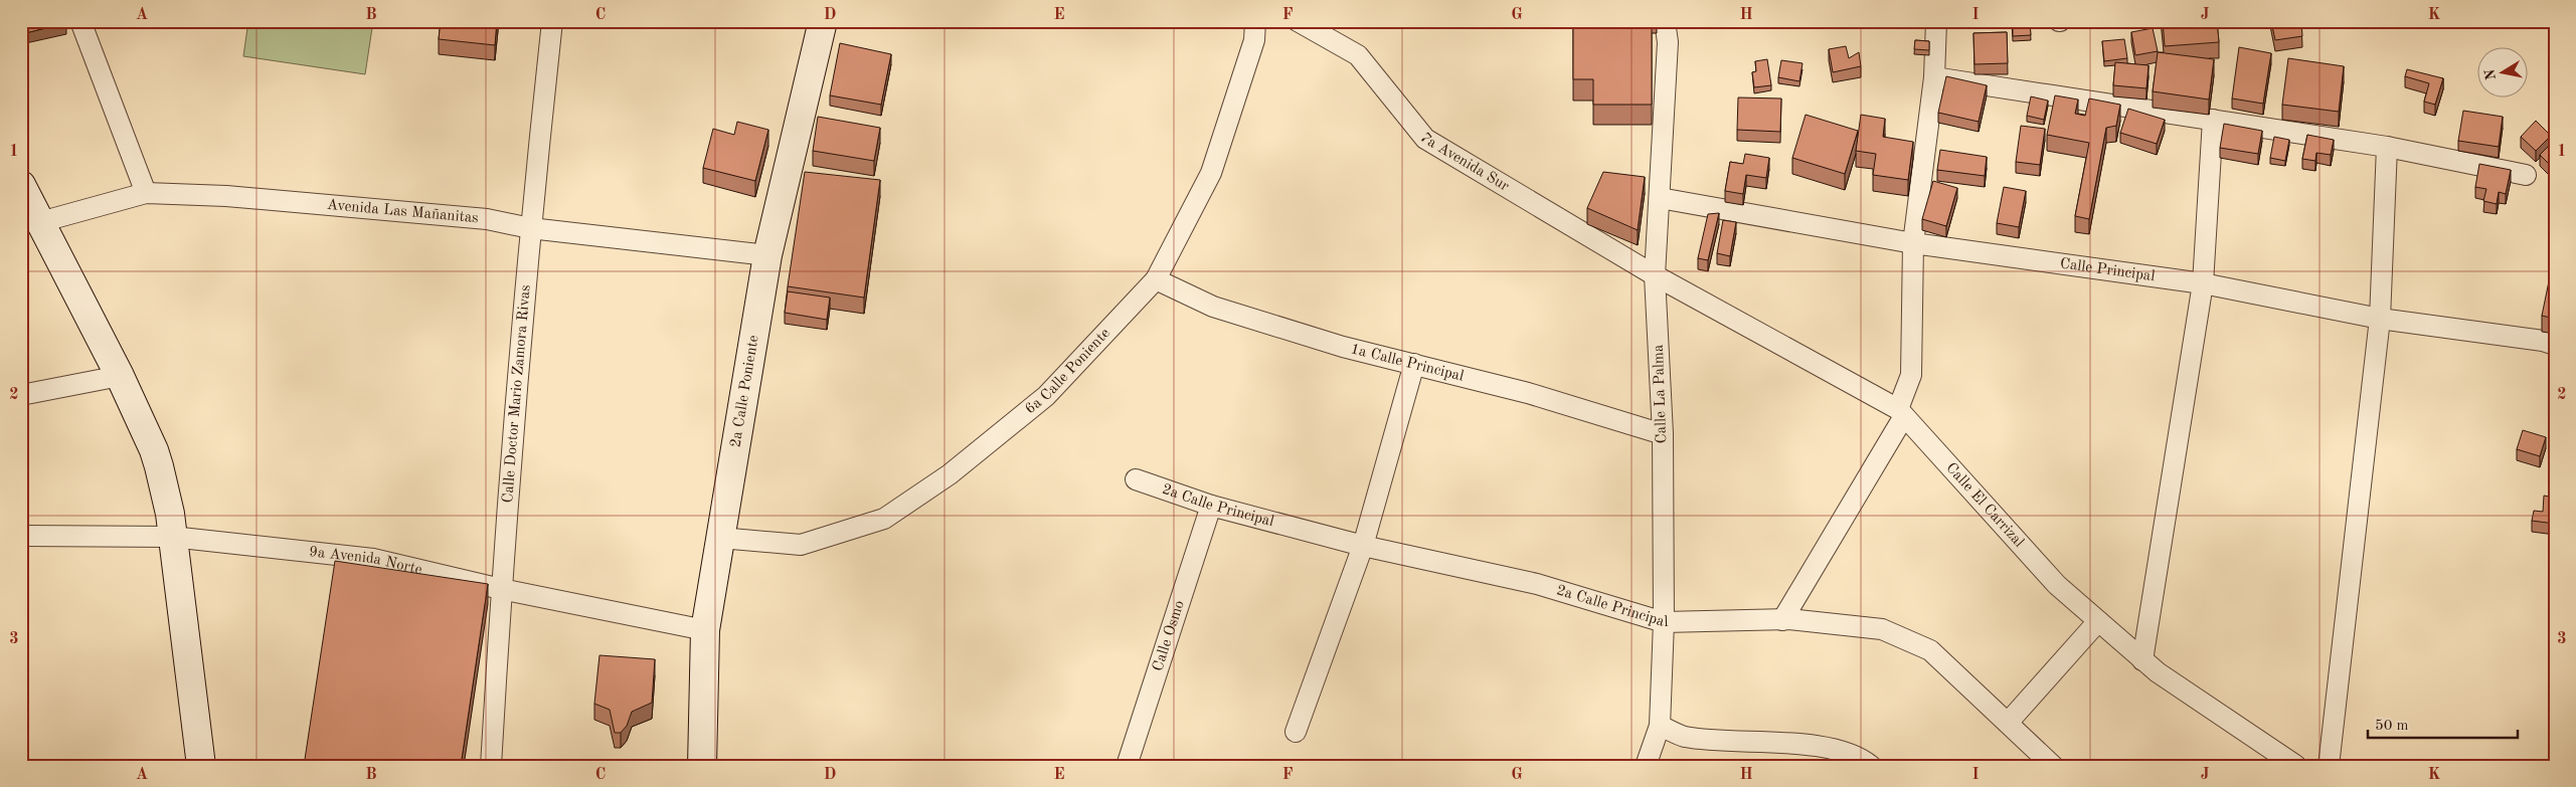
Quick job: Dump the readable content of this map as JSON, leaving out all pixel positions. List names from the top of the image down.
{
  "streets": {
    "street": [
      "7a Avenida Sur",
      "Avenida Las Mañanitas",
      "Calle Principal",
      "1a Calle Principal",
      "6a Calle Poniente",
      "2a Calle Poniente",
      "Calle Doctor Mario Zamora Rivas",
      "Calle La Palma",
      "2a Calle Principal",
      "Calle El Carrizal",
      "9a Avenida Norte",
      "Calle Osmo"
    ]
  },
  "crossings": [
    ["7a Avenida Sur", "Calle La Palma"],
    ["7a Avenida Sur", "Calle El Carrizal"],
    ["Avenida Las Mañanitas", "2a Calle Poniente"],
    ["Avenida Las Mañanitas", "Calle Doctor Mario Zamora Rivas"],
    ["Calle Principal", "Calle La Palma"],
    ["1a Calle Principal", "6a Calle Poniente"],
    ["1a Calle Principal", "Calle La Palma"],
    ["6a Calle Poniente", "2a Calle Poniente"],
    ["2a Calle Poniente", "9a Avenida Norte"],
    ["Calle Doctor Mario Zamora Rivas", "9a Avenida Norte"],
    ["Calle La Palma", "2a Calle Principal"],
    ["Calle La Palma", "Calle El Carrizal"],
    ["2a Calle Principal", "Calle Osmo"]
  ],
  "scale_bar": "50 m",
  "north": "left",
  "grid": {
    "columns": [
      "A",
      "B",
      "C",
      "D",
      "E",
      "F",
      "G",
      "H",
      "I",
      "J",
      "K"
    ],
    "rows": ["1", "2", "3"]
  }
}
